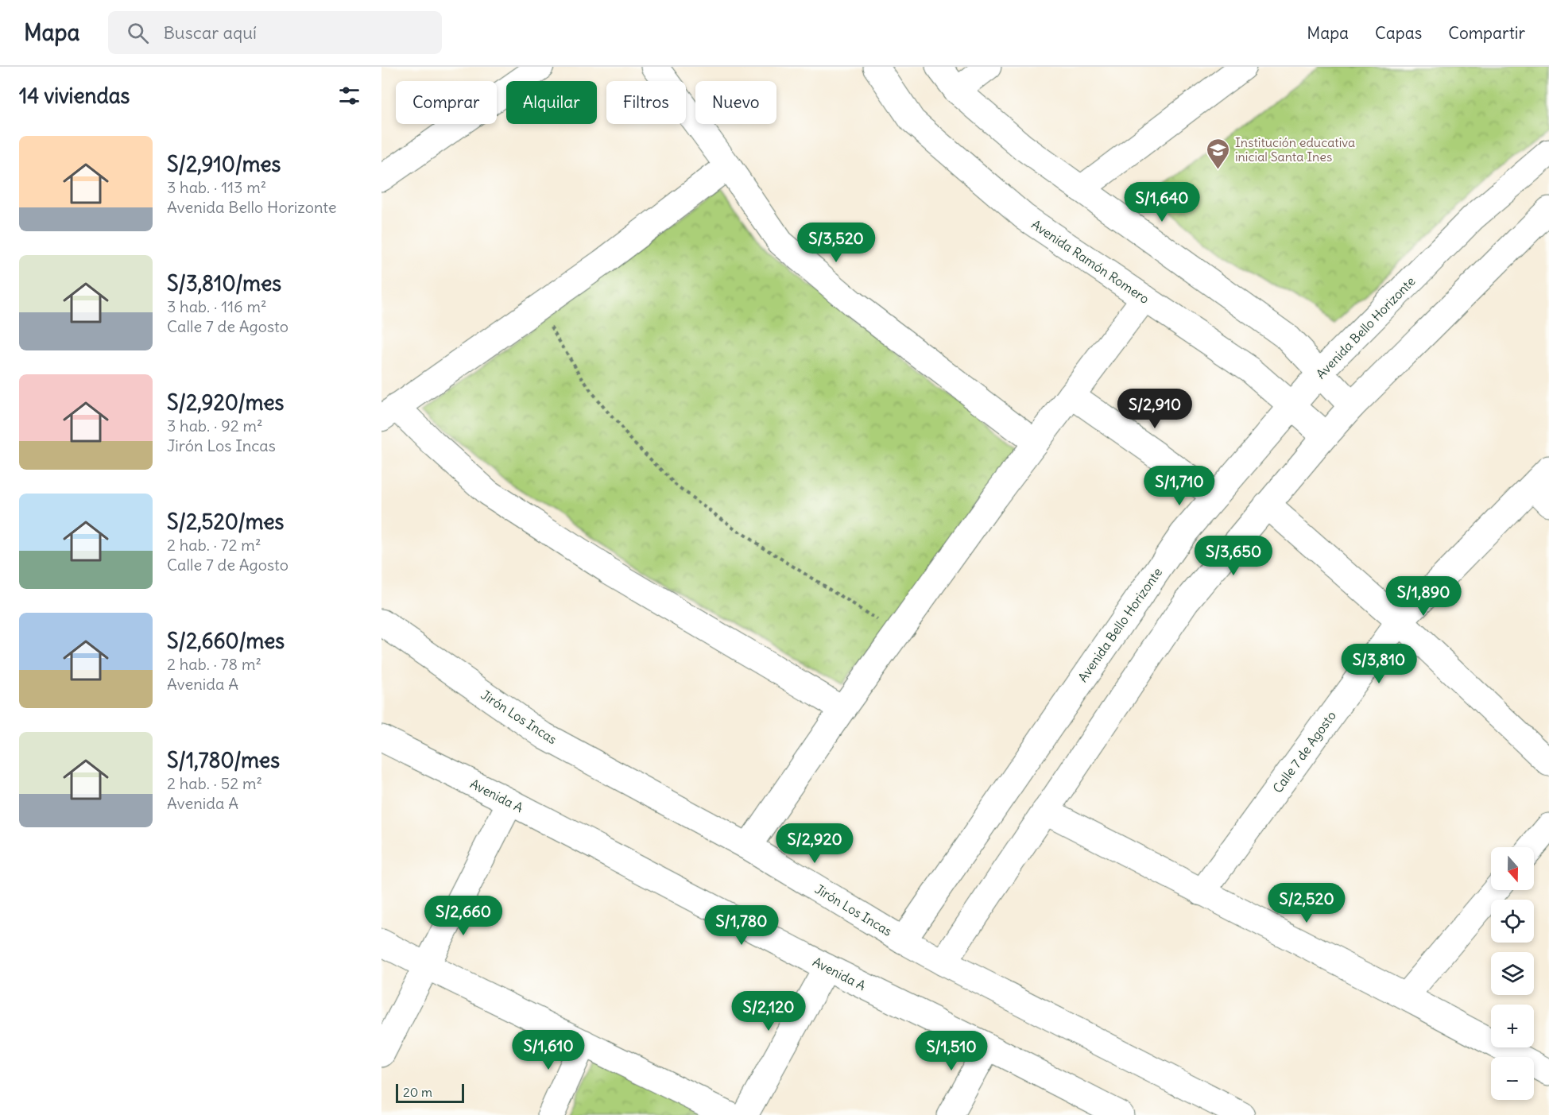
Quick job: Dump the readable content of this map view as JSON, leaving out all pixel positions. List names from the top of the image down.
{
  "streets": {
    "street": [
      "Avenida Ramón Romero",
      "Avenida Bello Horizonte",
      "Jirón Los Incas",
      "Calle 7 de Agosto",
      "Avenida A"
    ]
  },
  "crossings": [
    ["Avenida Ramón Romero", "Avenida Bello Horizonte"],
    ["Avenida Bello Horizonte", "Jirón Los Incas"]
  ],
  "places": {
    "school or university": ["Institución educativa inicial Santa Ines"]
  },
  "scale_bar": "20 m",
  "north": "bottom",
  "page": {
    "header": "Mapa",
    "search": "Buscar aquí",
    "nav": ["Mapa", "Capas", "Compartir"],
    "heading": "14 viviendas",
    "chip": [
      "Comprar",
      "Alquilar",
      "Filtros",
      "Nuevo"
    ],
    "list": [
      {
        "name": "S/2,910/mes",
        "note": "3 hab. · 113 m² · Avenida Bello Horizonte"
      },
      {
        "name": "S/3,810/mes",
        "note": "3 hab. · 116 m² · Calle 7 de Agosto"
      },
      {
        "name": "S/2,920/mes",
        "note": "3 hab. · 92 m² · Jirón Los Incas"
      },
      {
        "name": "S/2,520/mes",
        "note": "2 hab. · 72 m² · Calle 7 de Agosto"
      },
      {
        "name": "S/2,660/mes",
        "note": "2 hab. · 78 m² · Avenida A"
      },
      {
        "name": "S/1,780/mes",
        "note": "2 hab. · 52 m² · Avenida A"
      }
    ],
    "price": [
      "S/1,640",
      "S/3,520",
      "S/2,910",
      "S/1,710",
      "S/3,650",
      "S/1,890",
      "S/3,810",
      "S/2,920",
      "S/2,520",
      "S/2,660",
      "S/1,780",
      "S/2,120",
      "S/1,610",
      "S/1,510"
    ],
    "map_buttons": ["+", "−"],
    "scale": "20 m"
  }
}
